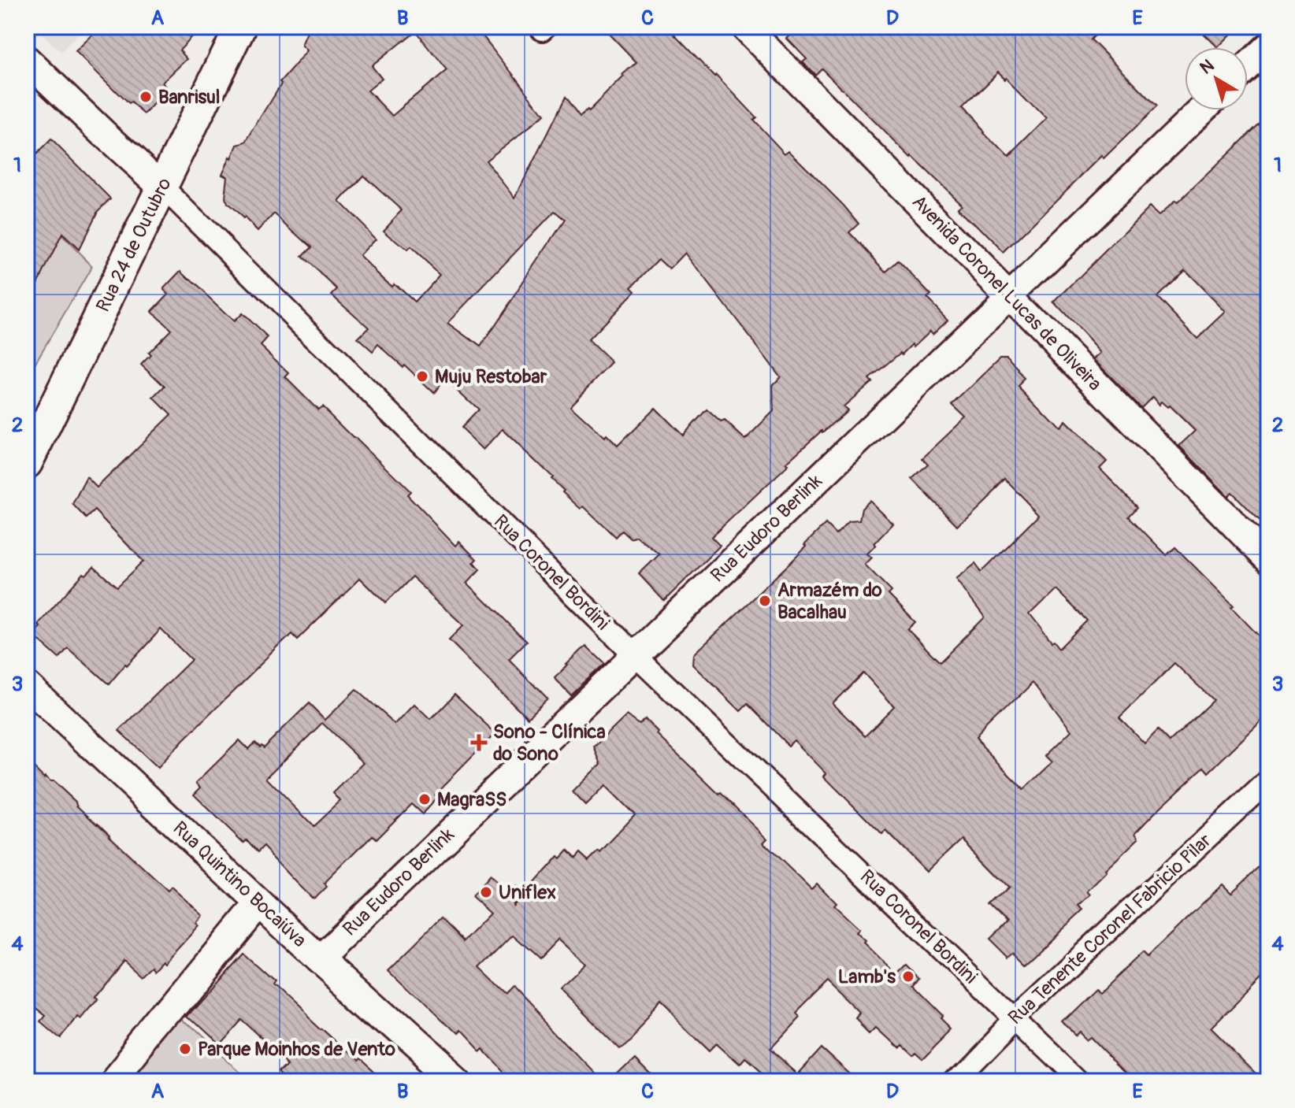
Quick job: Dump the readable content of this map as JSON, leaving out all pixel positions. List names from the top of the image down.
{
  "streets": {
    "main road": ["Rua 24 de Outubro"],
    "street": [
      "Avenida Coronel Lucas de Oliveira",
      "Rua Eudoro Berlink",
      "Rua Coronel Bordini",
      "Rua Quintino Bocaiúva",
      "Rua Tenente Coronel Fabricio Pilar"
    ]
  },
  "crossings": [
    ["Rua 24 de Outubro", "Rua Coronel Bordini"],
    ["Avenida Coronel Lucas de Oliveira", "Rua Eudoro Berlink"],
    ["Rua Eudoro Berlink", "Rua Coronel Bordini"],
    ["Rua Eudoro Berlink", "Rua Quintino Bocaiúva"],
    ["Rua Coronel Bordini", "Rua Tenente Coronel Fabricio Pilar"]
  ],
  "places": {
    "other": [
      "Banrisul",
      "Muju Restobar",
      "Armazém do Bacalhau",
      "MagraSS",
      "Uniflex",
      "Lamb's",
      "Parque Moinhos de Vento"
    ],
    "health": ["Sono - Clínica do Sono"]
  },
  "north": "top left",
  "grid": {
    "columns": [
      "A",
      "B",
      "C",
      "D",
      "E"
    ],
    "rows": [
      "1",
      "2",
      "3",
      "4"
    ]
  }
}
